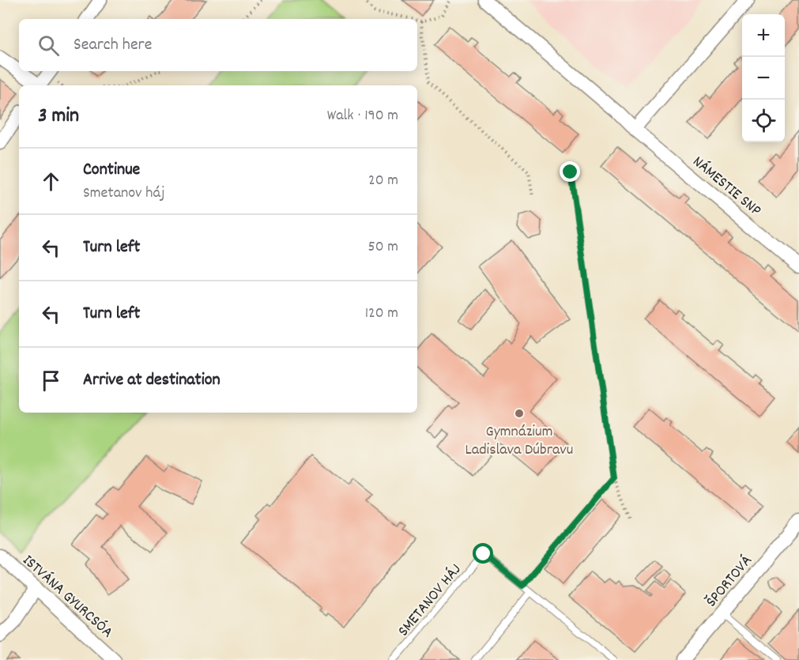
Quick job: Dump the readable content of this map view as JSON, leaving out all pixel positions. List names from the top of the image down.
{
  "streets": {
    "street": ["NÁMESTIE SNP", "ŠPORTOVÁ", "ISTVÁNA GYURCSÓA"],
    "lane": ["SMETANOV HÁJ"]
  },
  "places": ["Gymnázium Ladislava Dúbravu"],
  "page": {
    "map_buttons": ["+", "−"],
    "search": "Search here",
    "heading": ["3 min", "Walk · 190 m"],
    "list": [
      ["Continue", "Smetanov háj", "20 m"],
      ["Turn left", "50 m"],
      ["Turn left", "120 m"],
      "Arrive at destination"
    ]
  }
}
